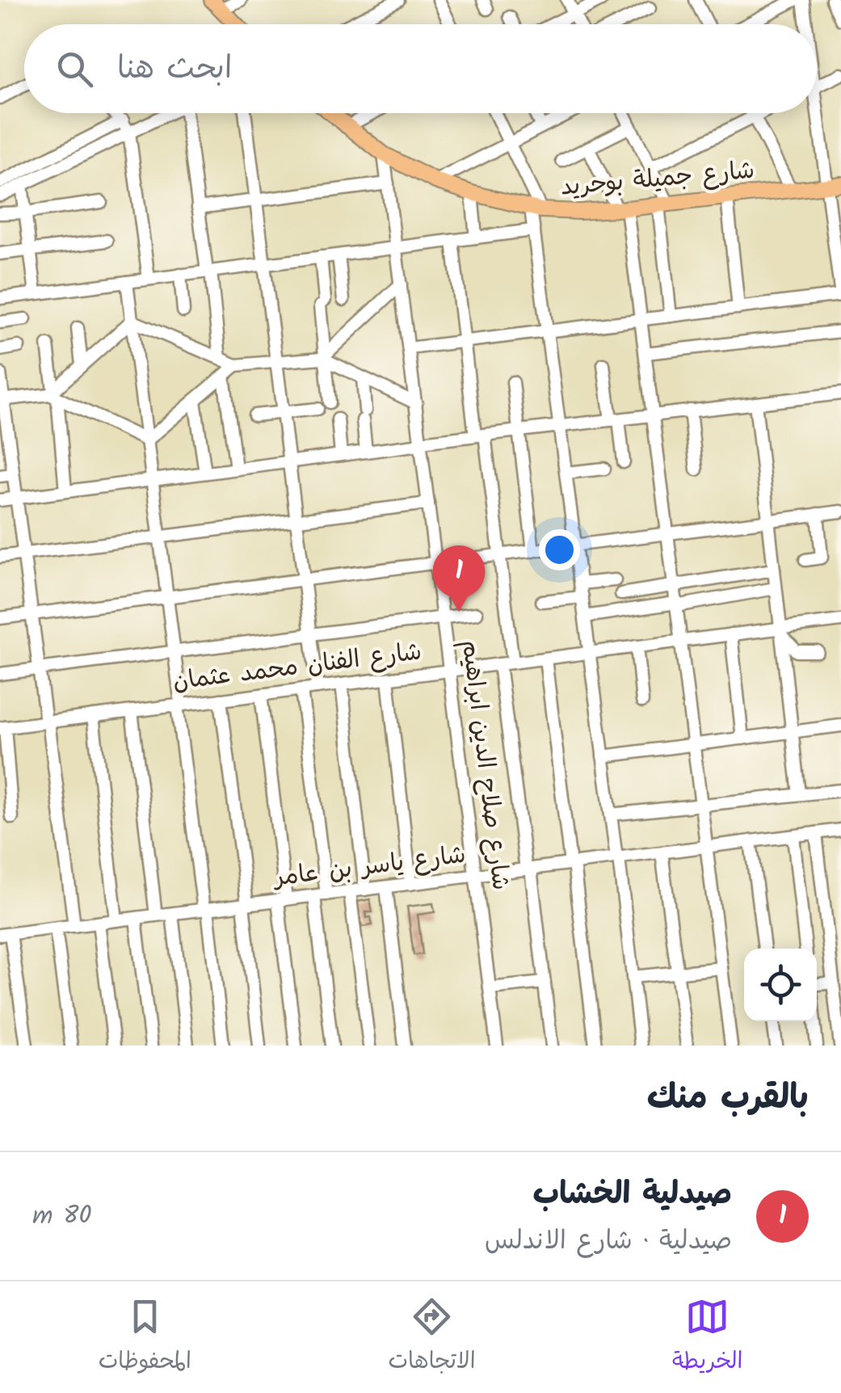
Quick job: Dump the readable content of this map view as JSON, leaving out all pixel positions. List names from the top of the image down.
{
  "streets": {
    "main road": ["شارع جميلة بوحريد"],
    "street": ["شارع الفنان محمد عثمان", "شارع صلاح الدين ابراهيم", "شارع ياسر بن عامر"]
  },
  "crossings": [
    ["شارع جميلة بوحريد", "شارع صلاح الدين ابراهيم"],
    ["شارع الفنان محمد عثمان", "شارع صلاح الدين ابراهيم"],
    ["شارع صلاح الدين ابراهيم", "شارع ياسر بن عامر"]
  ],
  "page": {
    "search": "ابحث هنا",
    "pins": "1",
    "heading": "بالقرب منك",
    "list": [
      {
        "mark": "1",
        "name": "صيدلية الخشاب",
        "note": "صيدلية · شارع الاندلس",
        "value": "80 m"
      }
    ],
    "nav": ["الخريطة", "الاتجاهات", "المحفوظات"]
  }
}
